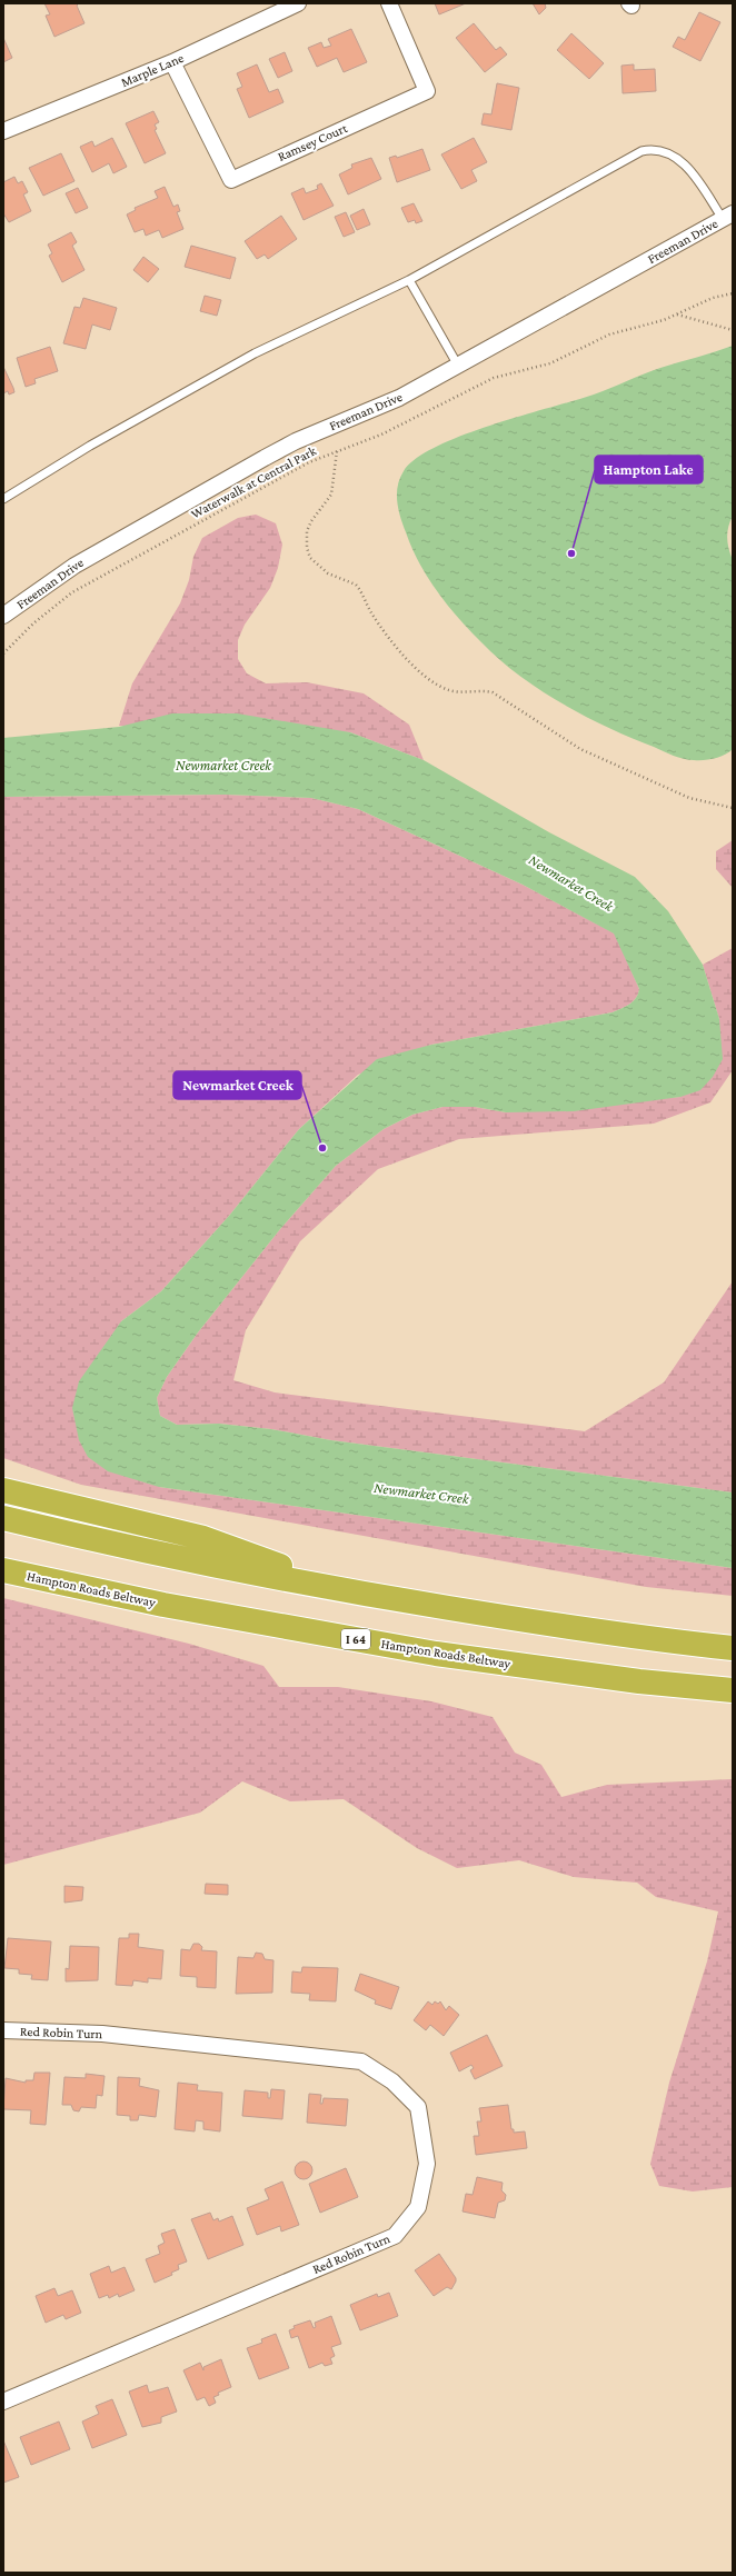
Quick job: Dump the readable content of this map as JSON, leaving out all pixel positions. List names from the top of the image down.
{
  "streets": {
    "highway": ["Hampton Roads Beltway", "I 64"],
    "street": [
      "Marple Lane",
      "Ramsey Court",
      "Freeman Drive",
      "Red Robin Turn"
    ],
    "path": ["Waterwalk at Central Park"]
  },
  "crossings": [
    ["Marple Lane", "Ramsey Court"]
  ],
  "water": ["Newmarket Creek"],
  "places": ["Hampton Lake", "Newmarket Creek"]
}
